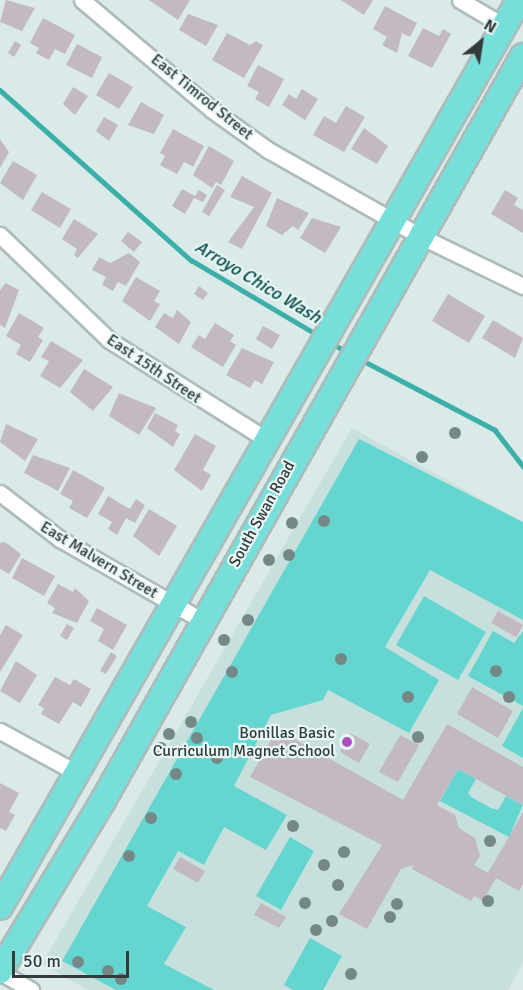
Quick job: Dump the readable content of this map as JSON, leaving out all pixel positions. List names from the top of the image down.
{
  "streets": {
    "main road": ["South Swan Road"],
    "street": ["East Timrod Street", "East 15th Street", "East Malvern Street"]
  },
  "crossings": [
    ["East Timrod Street", "South Swan Road"],
    ["East 15th Street", "South Swan Road"],
    ["South Swan Road", "East Malvern Street"]
  ],
  "water": ["Arroyo Chico Wash"],
  "places": ["Bonillas Basic Curriculum Magnet School"],
  "scale_bar": "50 m",
  "north": "top right"
}
